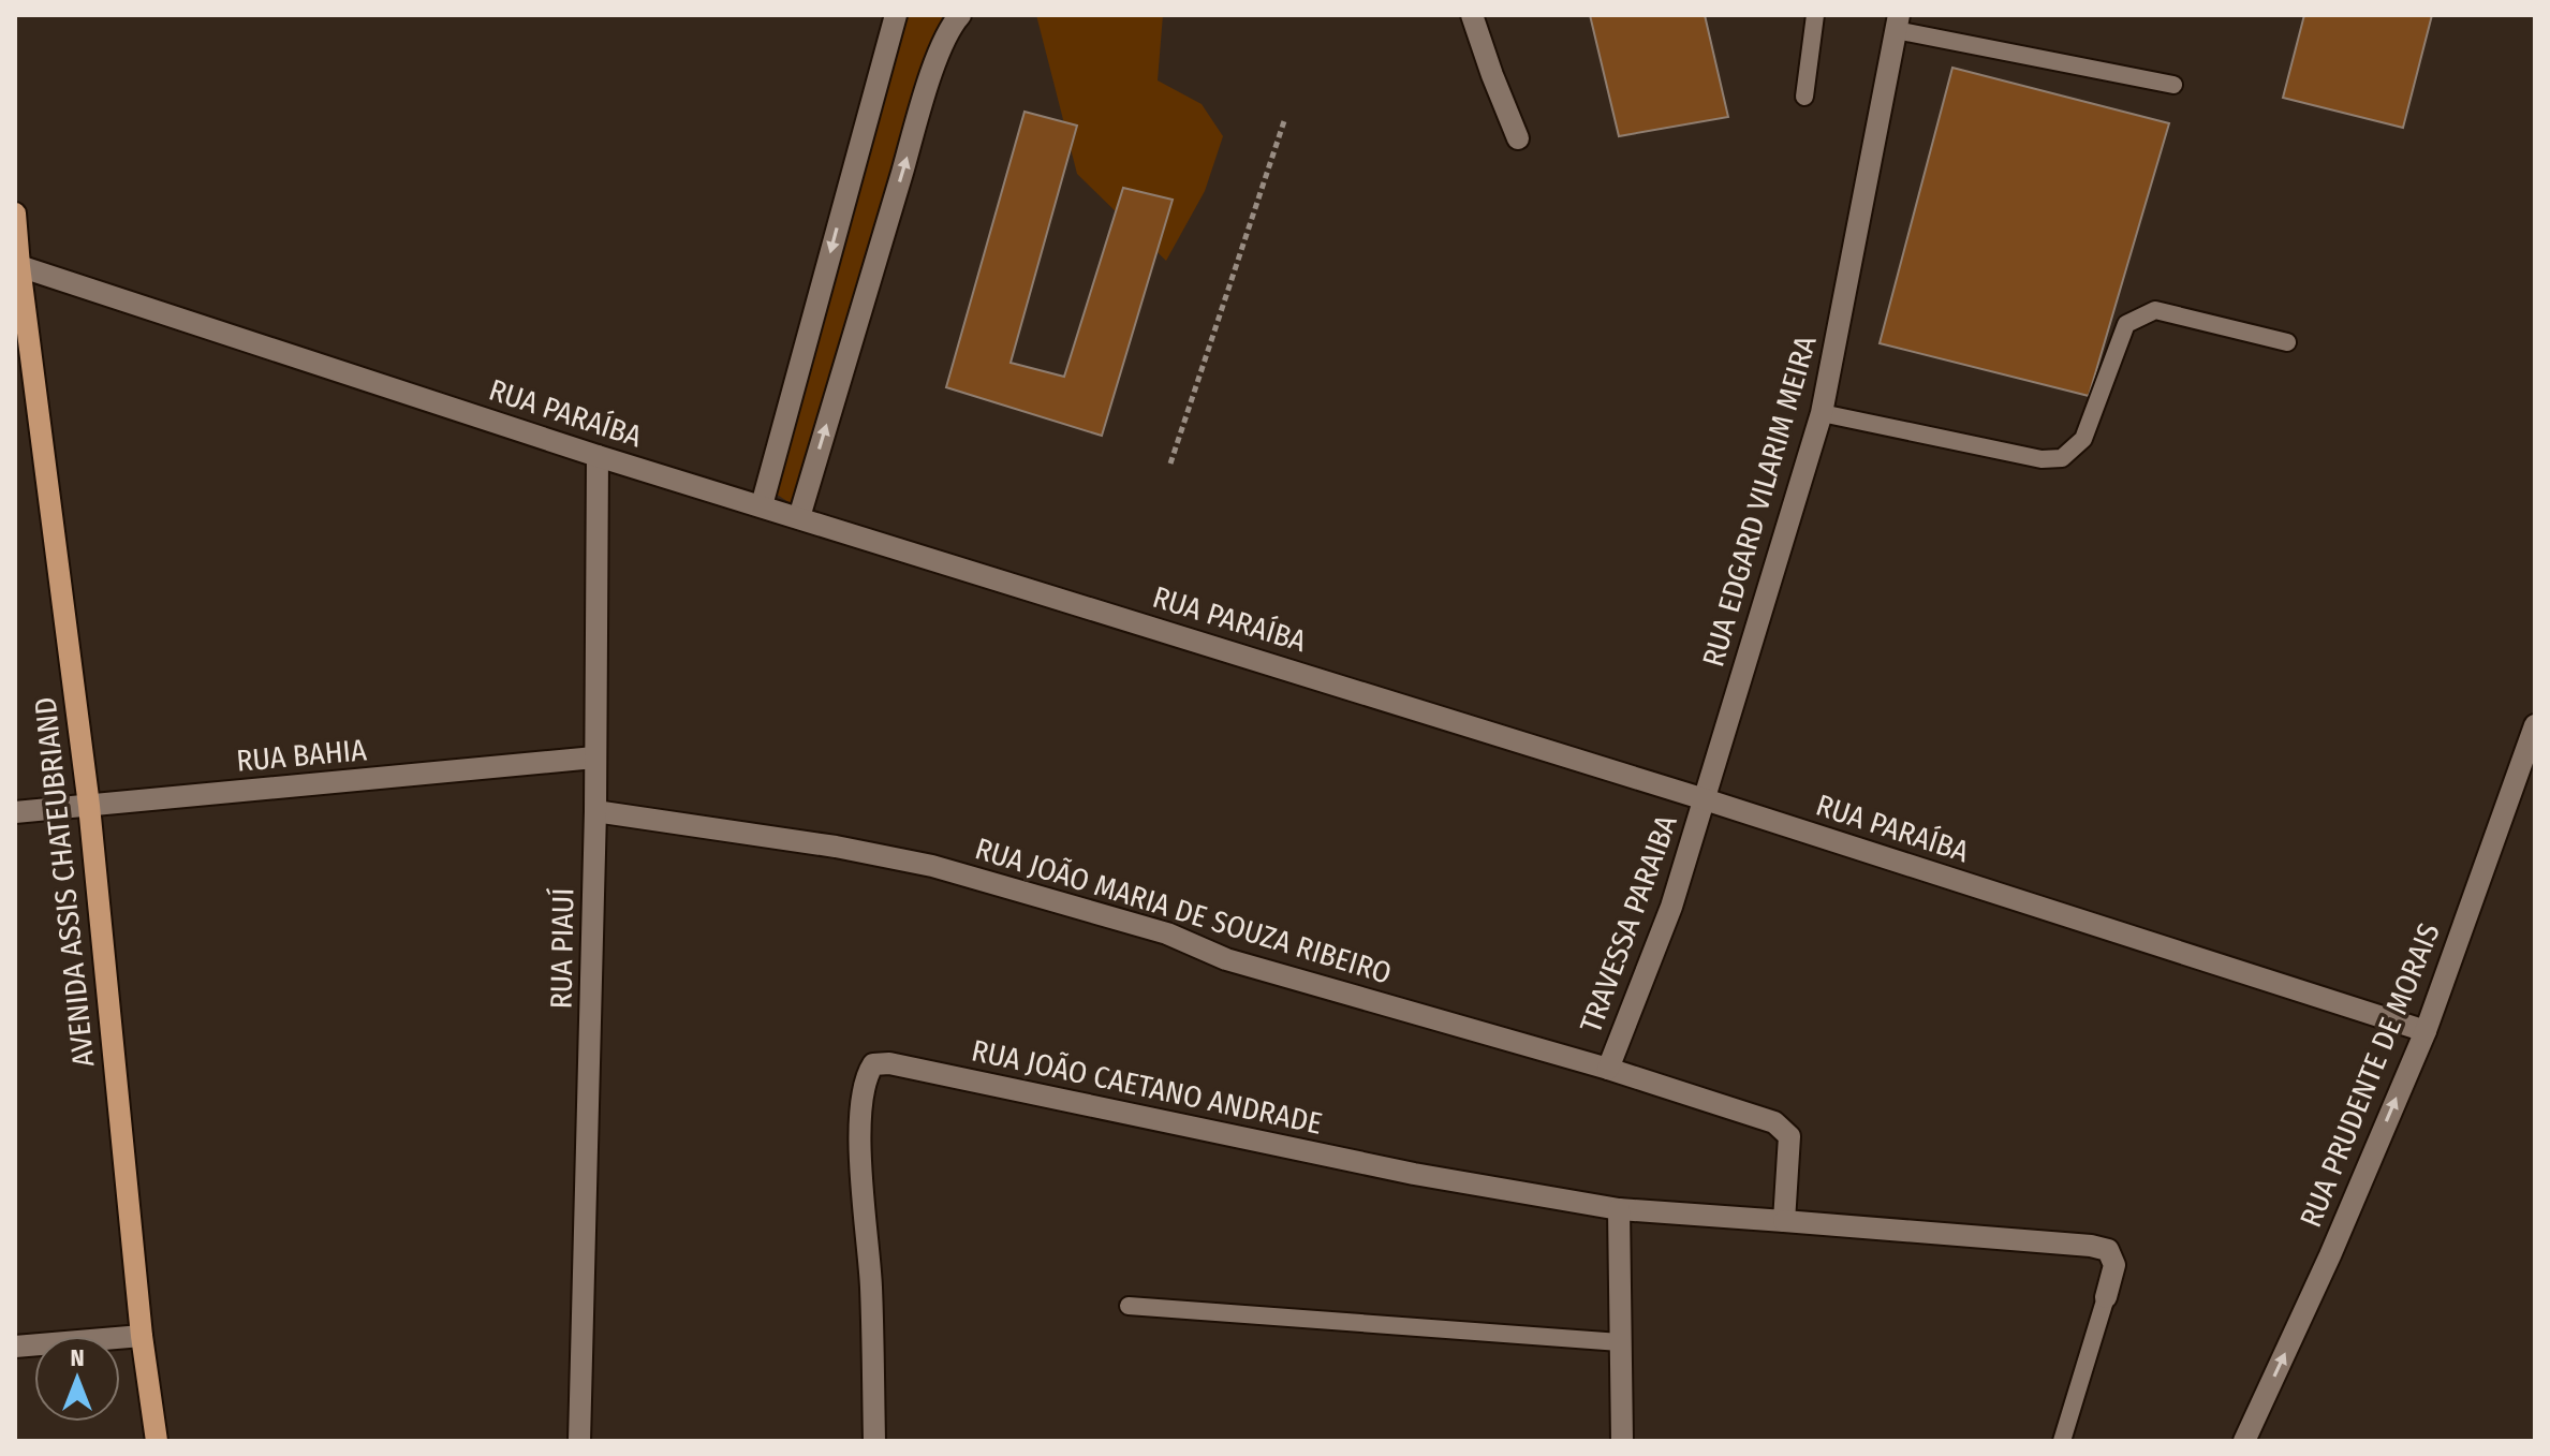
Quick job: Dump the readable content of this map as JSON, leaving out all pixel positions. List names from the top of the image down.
{
  "streets": {
    "main road": ["AVENIDA ASSIS CHATEUBRIAND"],
    "street": [
      "RUA PARAÍBA",
      "RUA EDGARD VILARIM MEIRA",
      "RUA BAHIA",
      "RUA JOÃO MARIA DE SOUZA RIBEIRO",
      "TRAVESSA PARAIBA",
      "RUA PIAUÍ",
      "RUA PRUDENTE DE MORAIS",
      "RUA JOÃO CAETANO ANDRADE"
    ]
  },
  "crossings": [
    ["RUA PARAÍBA", "RUA EDGARD VILARIM MEIRA"],
    ["RUA PARAÍBA", "AVENIDA ASSIS CHATEUBRIAND"],
    ["RUA PARAÍBA", "TRAVESSA PARAIBA"],
    ["RUA PARAÍBA", "RUA PIAUÍ"],
    ["RUA PARAÍBA", "RUA PRUDENTE DE MORAIS"],
    ["RUA EDGARD VILARIM MEIRA", "TRAVESSA PARAIBA"],
    ["RUA BAHIA", "AVENIDA ASSIS CHATEUBRIAND"],
    ["RUA BAHIA", "RUA PIAUÍ"],
    ["RUA JOÃO MARIA DE SOUZA RIBEIRO", "TRAVESSA PARAIBA"],
    ["RUA JOÃO MARIA DE SOUZA RIBEIRO", "RUA PIAUÍ"],
    ["RUA JOÃO MARIA DE SOUZA RIBEIRO", "RUA JOÃO CAETANO ANDRADE"]
  ],
  "one_way": ["RUA PRUDENTE DE MORAIS"],
  "north": "top"
}
